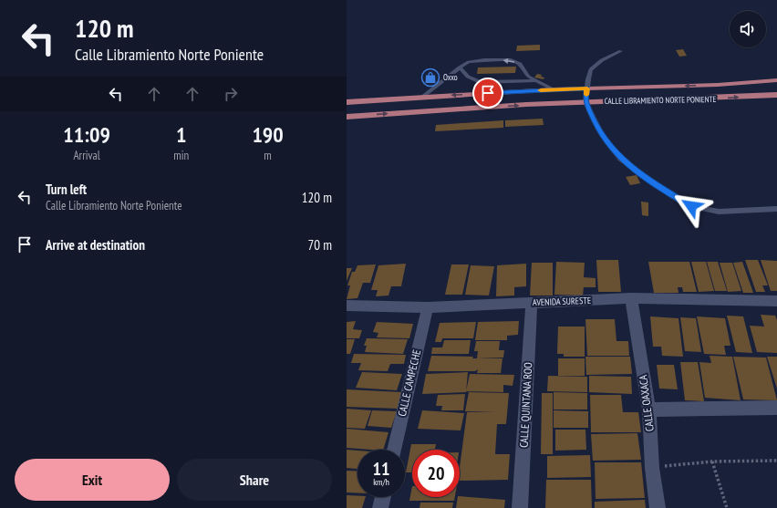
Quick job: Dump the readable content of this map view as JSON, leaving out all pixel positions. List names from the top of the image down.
{
  "streets": {
    "highway": ["CALLE LIBRAMIENTO NORTE PONIENTE"],
    "street": [
      "AVENIDA SURESTE",
      "CALLE CAMPECHE",
      "CALLE OAXACA",
      "CALLE QUINTANA ROO"
    ]
  },
  "crossings": [
    ["AVENIDA SURESTE", "CALLE CAMPECHE"],
    ["AVENIDA SURESTE", "CALLE OAXACA"],
    ["AVENIDA SURESTE", "CALLE QUINTANA ROO"]
  ],
  "places": {
    "shop": ["Oxxo"]
  },
  "page": {
    "turn": ["120 m", "Calle Libramiento Norte Poniente"],
    "eta": [
      "11:09",
      "Arrival",
      "1",
      "min",
      "190",
      "m"
    ],
    "list": [
      {
        "name": "Turn left",
        "note": "Calle Libramiento Norte Poniente",
        "value": "120 m"
      },
      {
        "name": "Arrive at destination",
        "value": "70 m"
      }
    ],
    "speed": "11 km/h",
    "limit": "20",
    "buttons": ["Exit", "Share"]
  }
}
